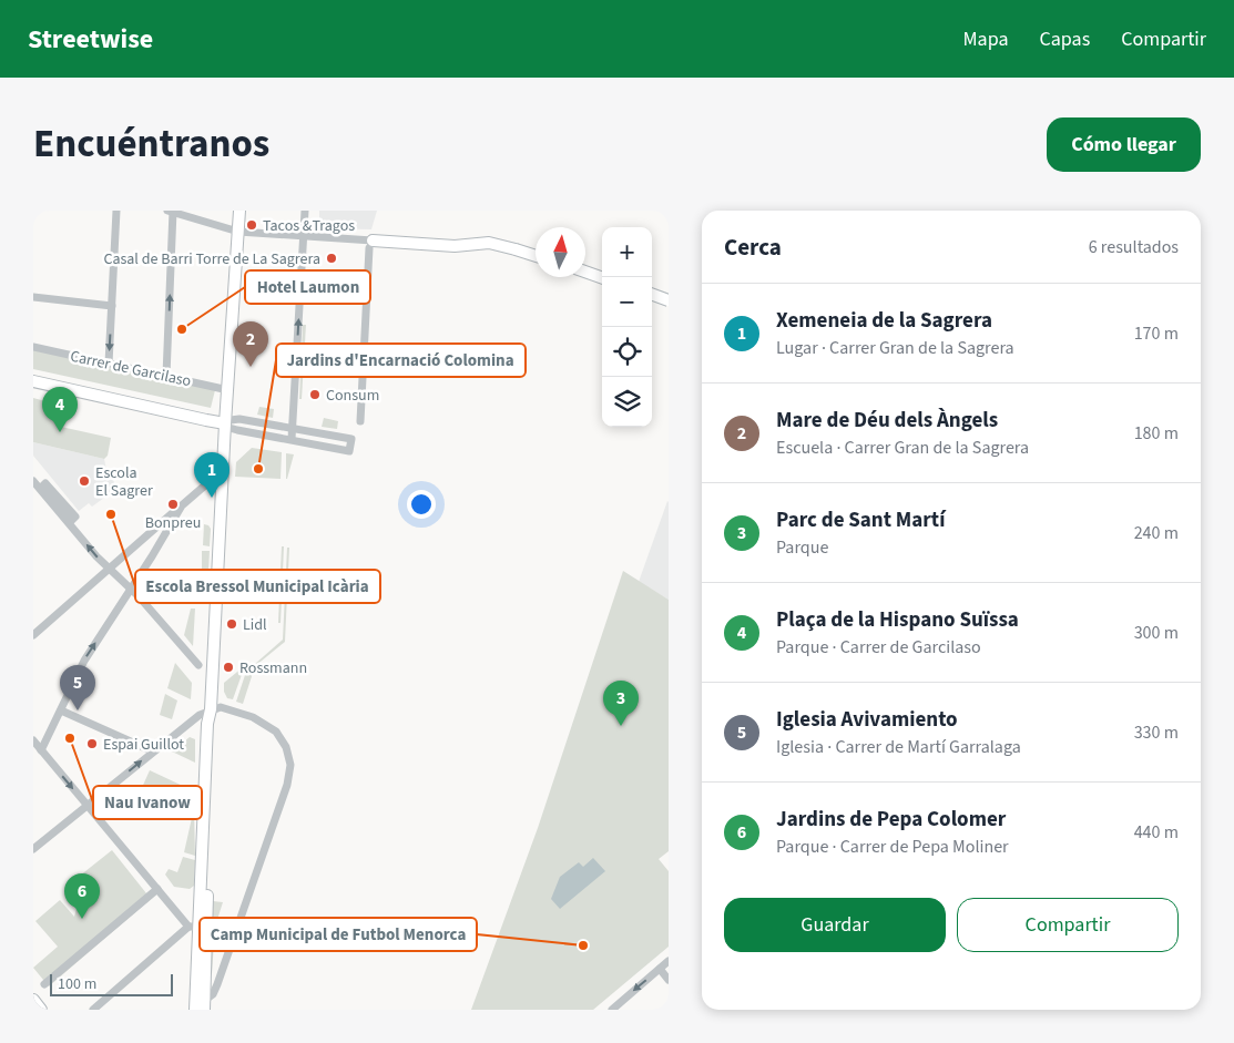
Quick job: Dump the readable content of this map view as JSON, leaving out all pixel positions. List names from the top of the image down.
{
  "streets": {
    "street": ["Carrer de Garcilaso"]
  },
  "places": [
    "Tacos &Tragos",
    "Casal de Barri Torre de La Sagrera",
    "Hotel Laumon",
    "Consum",
    "Jardins d'Encarnació Colomina",
    "Escola El Sagrer",
    "Bonpreu",
    "Escola Bressol Municipal Icària",
    "Lidl",
    "Rossmann",
    "Nau Ivanow",
    "Espai Guillot",
    "Camp Municipal de Futbol Menorca"
  ],
  "scale_bar": "100 m",
  "north": "top",
  "page": {
    "header": "Streetwise",
    "nav": ["Mapa", "Capas", "Compartir"],
    "title": "Encuéntranos",
    "buttons": [
      "Cómo llegar",
      ["Guardar", "Compartir"]
    ],
    "heading": ["Cerca", "6 resultados"],
    "map_buttons": ["+", "−"],
    "list": [
      {
        "mark": "1",
        "name": "Xemeneia de la Sagrera",
        "note": "Lugar · Carrer Gran de la Sagrera",
        "value": "170 m"
      },
      {
        "mark": "2",
        "name": "Mare de Déu dels Àngels",
        "note": "Escuela · Carrer Gran de la Sagrera",
        "value": "180 m"
      },
      {
        "mark": "3",
        "name": "Parc de Sant Martí",
        "note": "Parque",
        "value": "240 m"
      },
      {
        "mark": "4",
        "name": "Plaça de la Hispano Suïssa",
        "note": "Parque · Carrer de Garcilaso",
        "value": "300 m"
      },
      {
        "mark": "5",
        "name": "Iglesia Avivamiento",
        "note": "Iglesia · Carrer de Martí Garralaga",
        "value": "330 m"
      },
      {
        "mark": "6",
        "name": "Jardins de Pepa Colomer",
        "note": "Parque · Carrer de Pepa Moliner",
        "value": "440 m"
      }
    ],
    "pins": [
      "2",
      "4",
      "1",
      "5",
      "3",
      "6"
    ],
    "scale": "100 m"
  }
}
